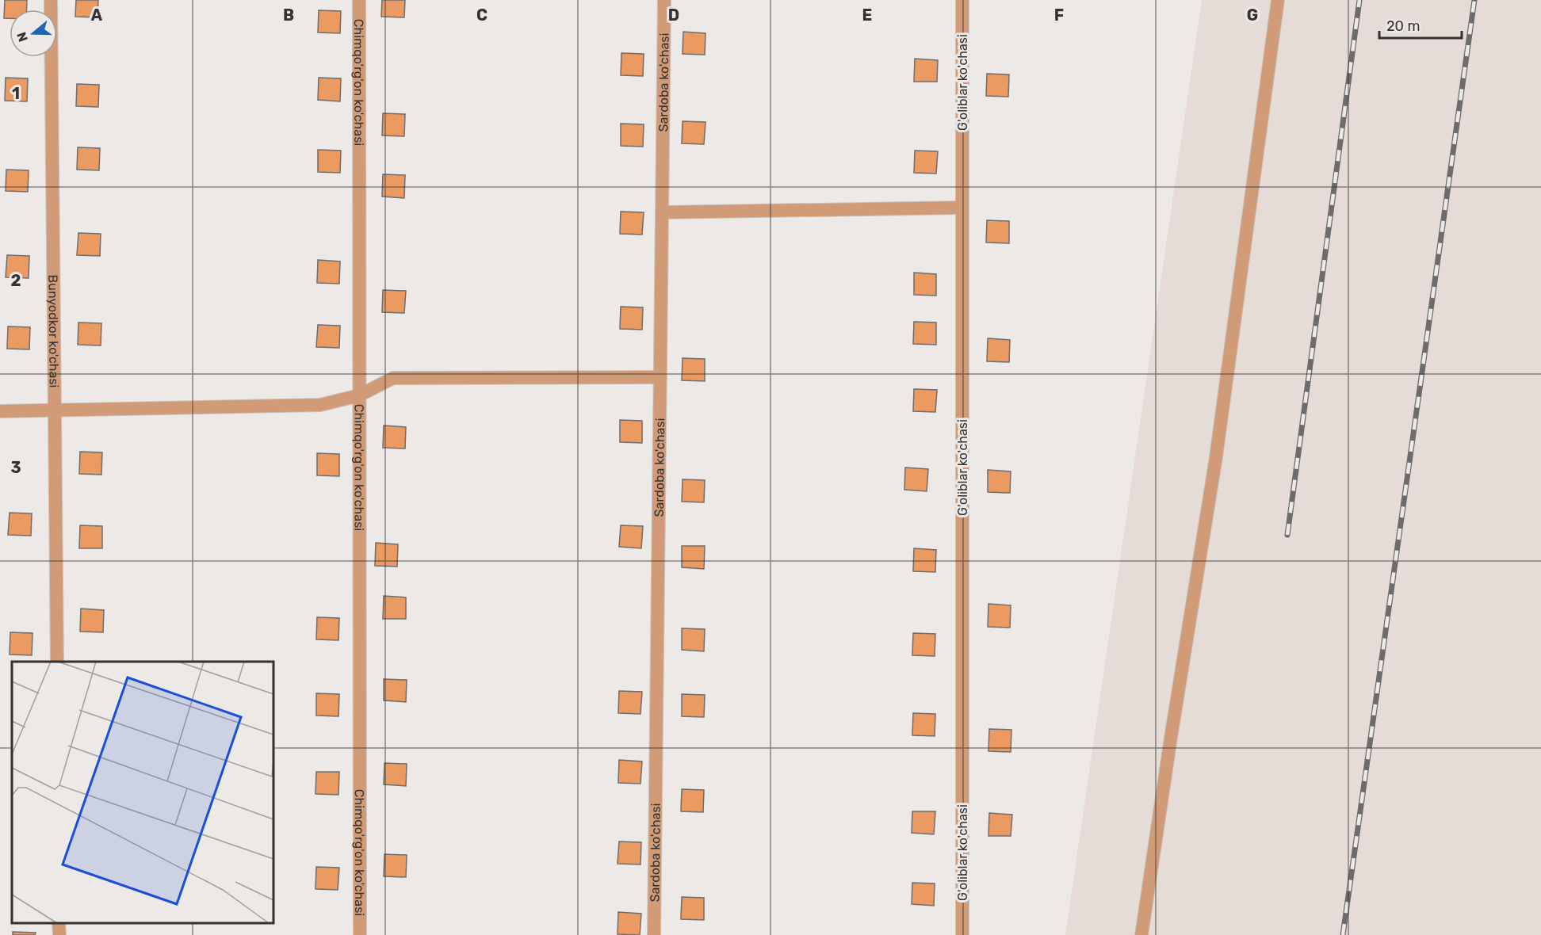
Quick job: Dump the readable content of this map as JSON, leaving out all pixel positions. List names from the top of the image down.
{
  "streets": {
    "street": [
      "Chimqo'rg'on ko'chasi",
      "Sardoba ko'chasi",
      "G'oliblar ko'chasi",
      "Bunyodkor ko'chasi"
    ]
  },
  "scale_bar": "20 m",
  "north": "left",
  "grid": {
    "columns": [
      "A",
      "B",
      "C",
      "D",
      "E",
      "F",
      "G"
    ],
    "rows": ["1", "2", "3"]
  }
}
